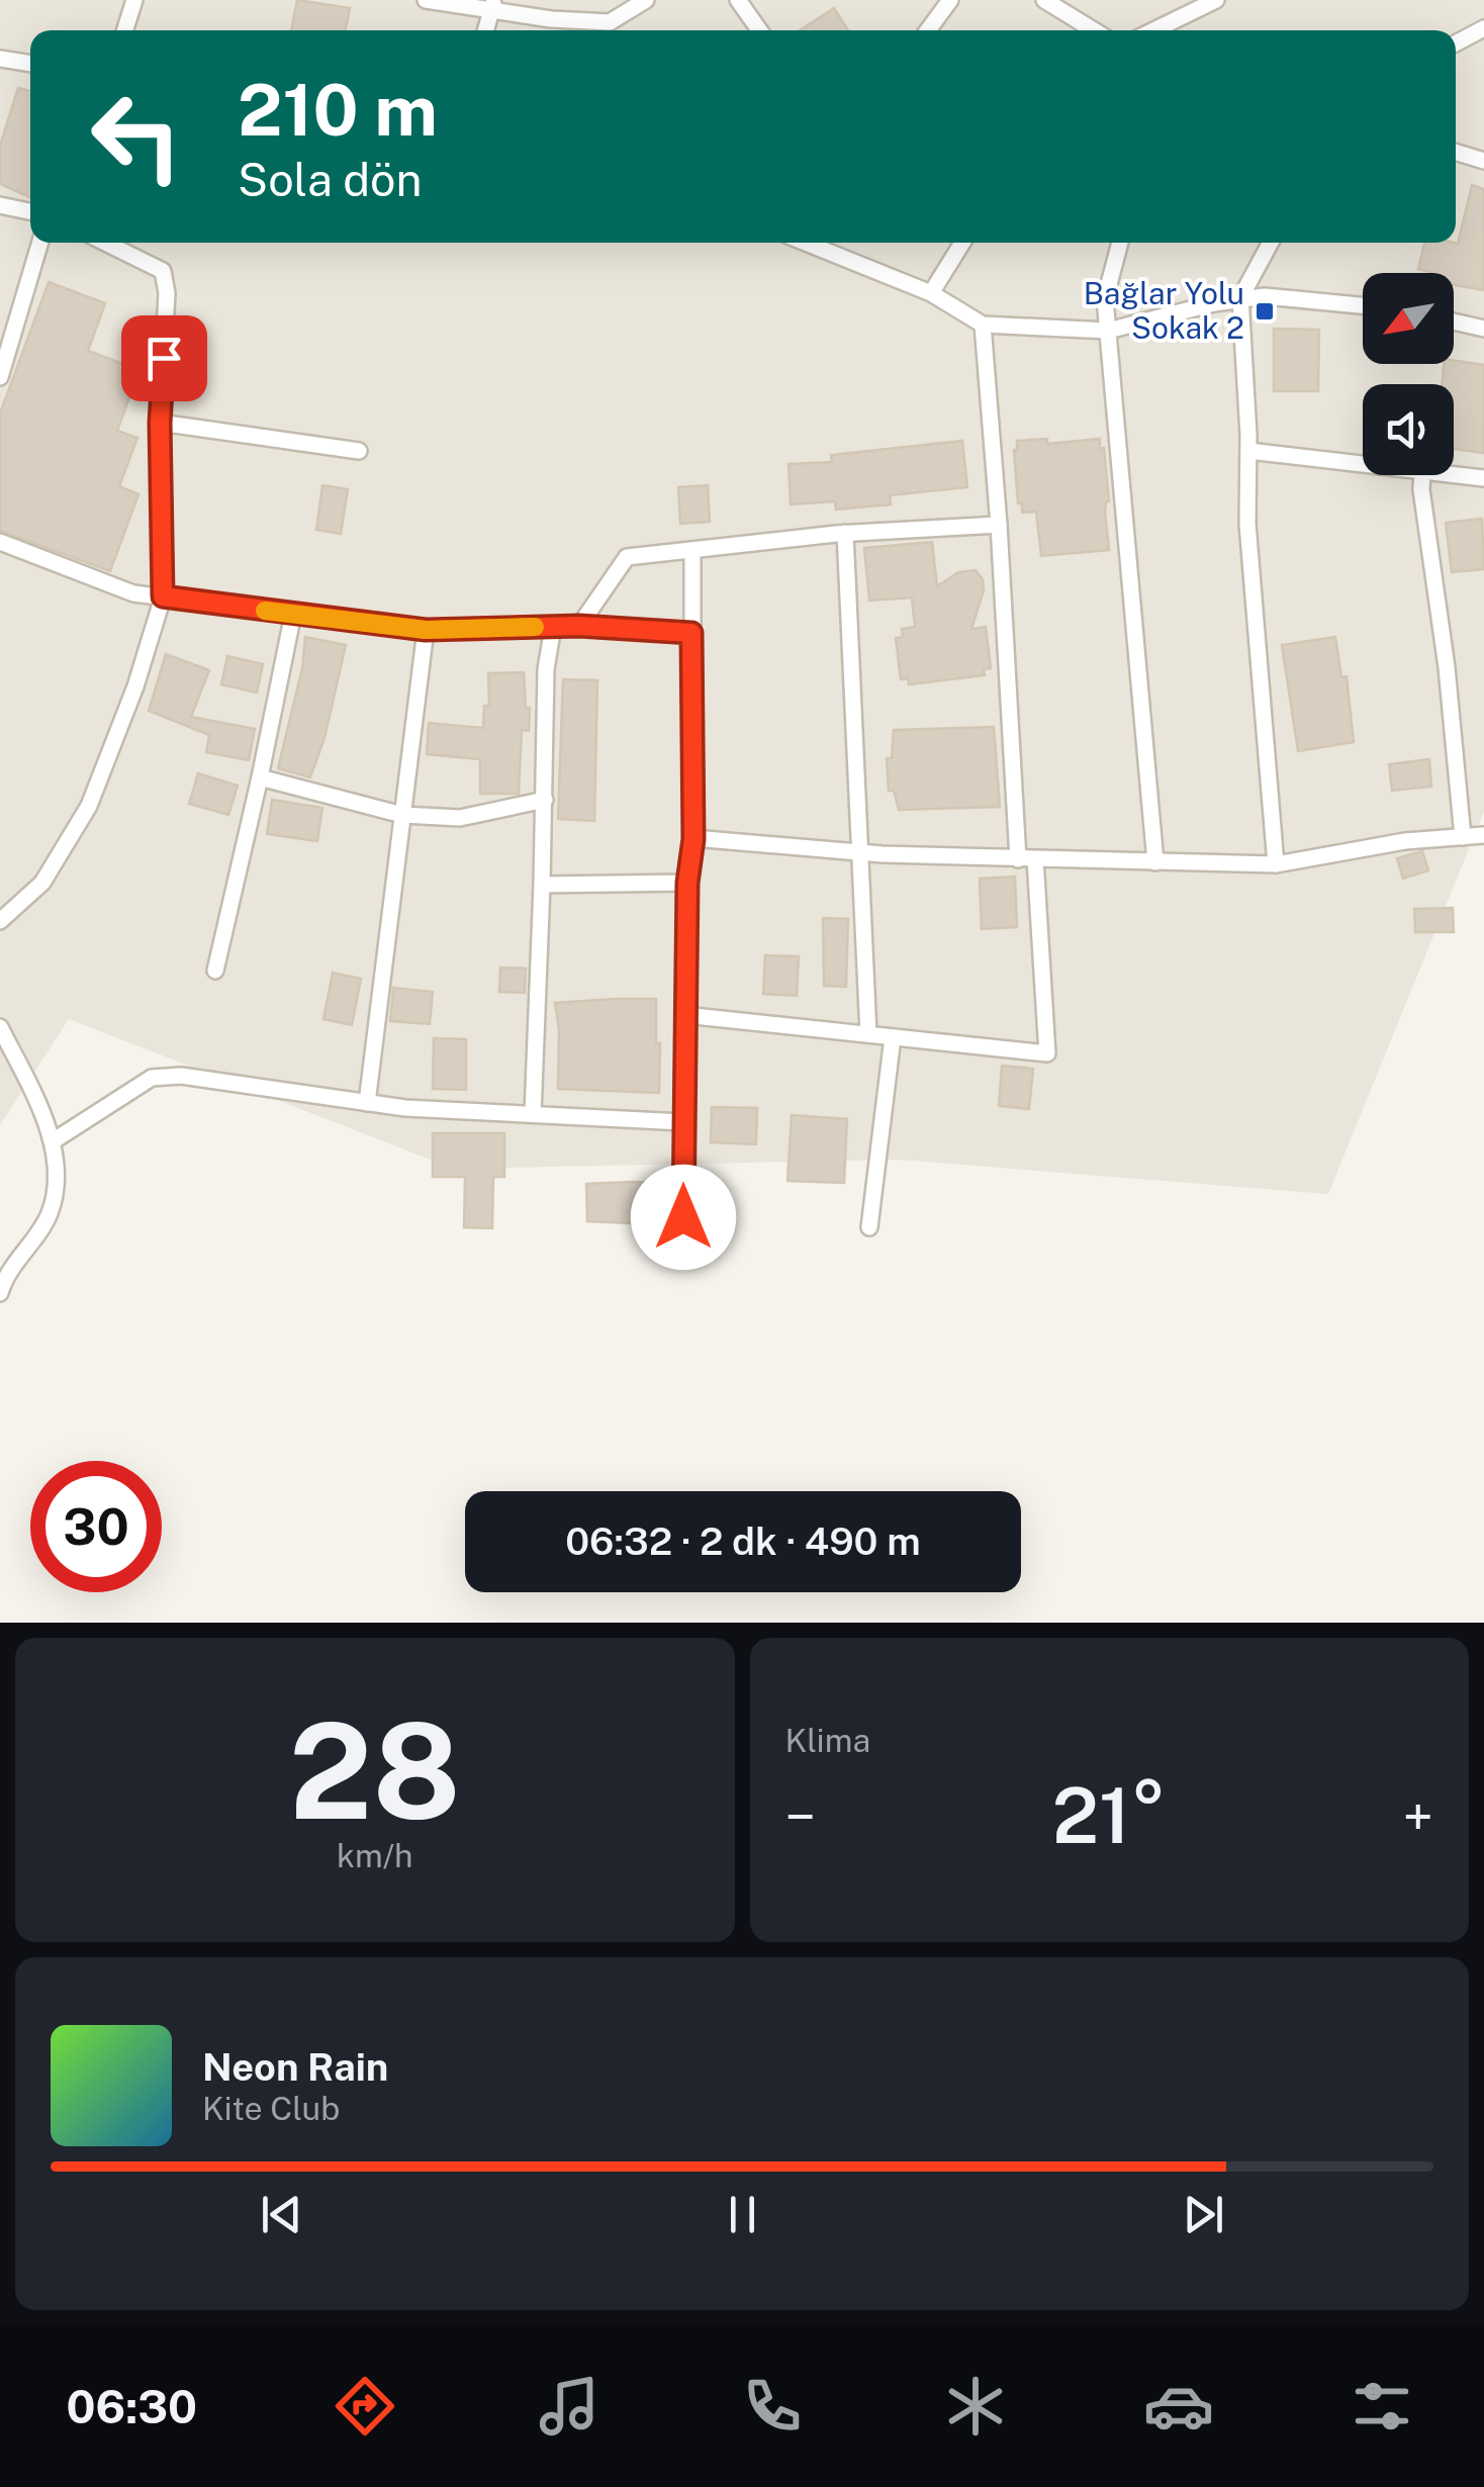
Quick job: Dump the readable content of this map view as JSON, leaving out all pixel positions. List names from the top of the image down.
{
  "places": {
    "transit": ["Bağlar Yolu Sokak 2"]
  },
  "north": "bottom left",
  "page": {
    "turn": ["210 m", "Sola dön"],
    "limit": "30",
    "trip": "06:32 · 2 dk · 490 m",
    "tile": [
      ["28", "km/h"],
      "Klima"
    ],
    "heat": ["−", "21°", "+"],
    "song": ["Neon Rain", "Kite Club"],
    "tabs": "06:30"
  }
}
